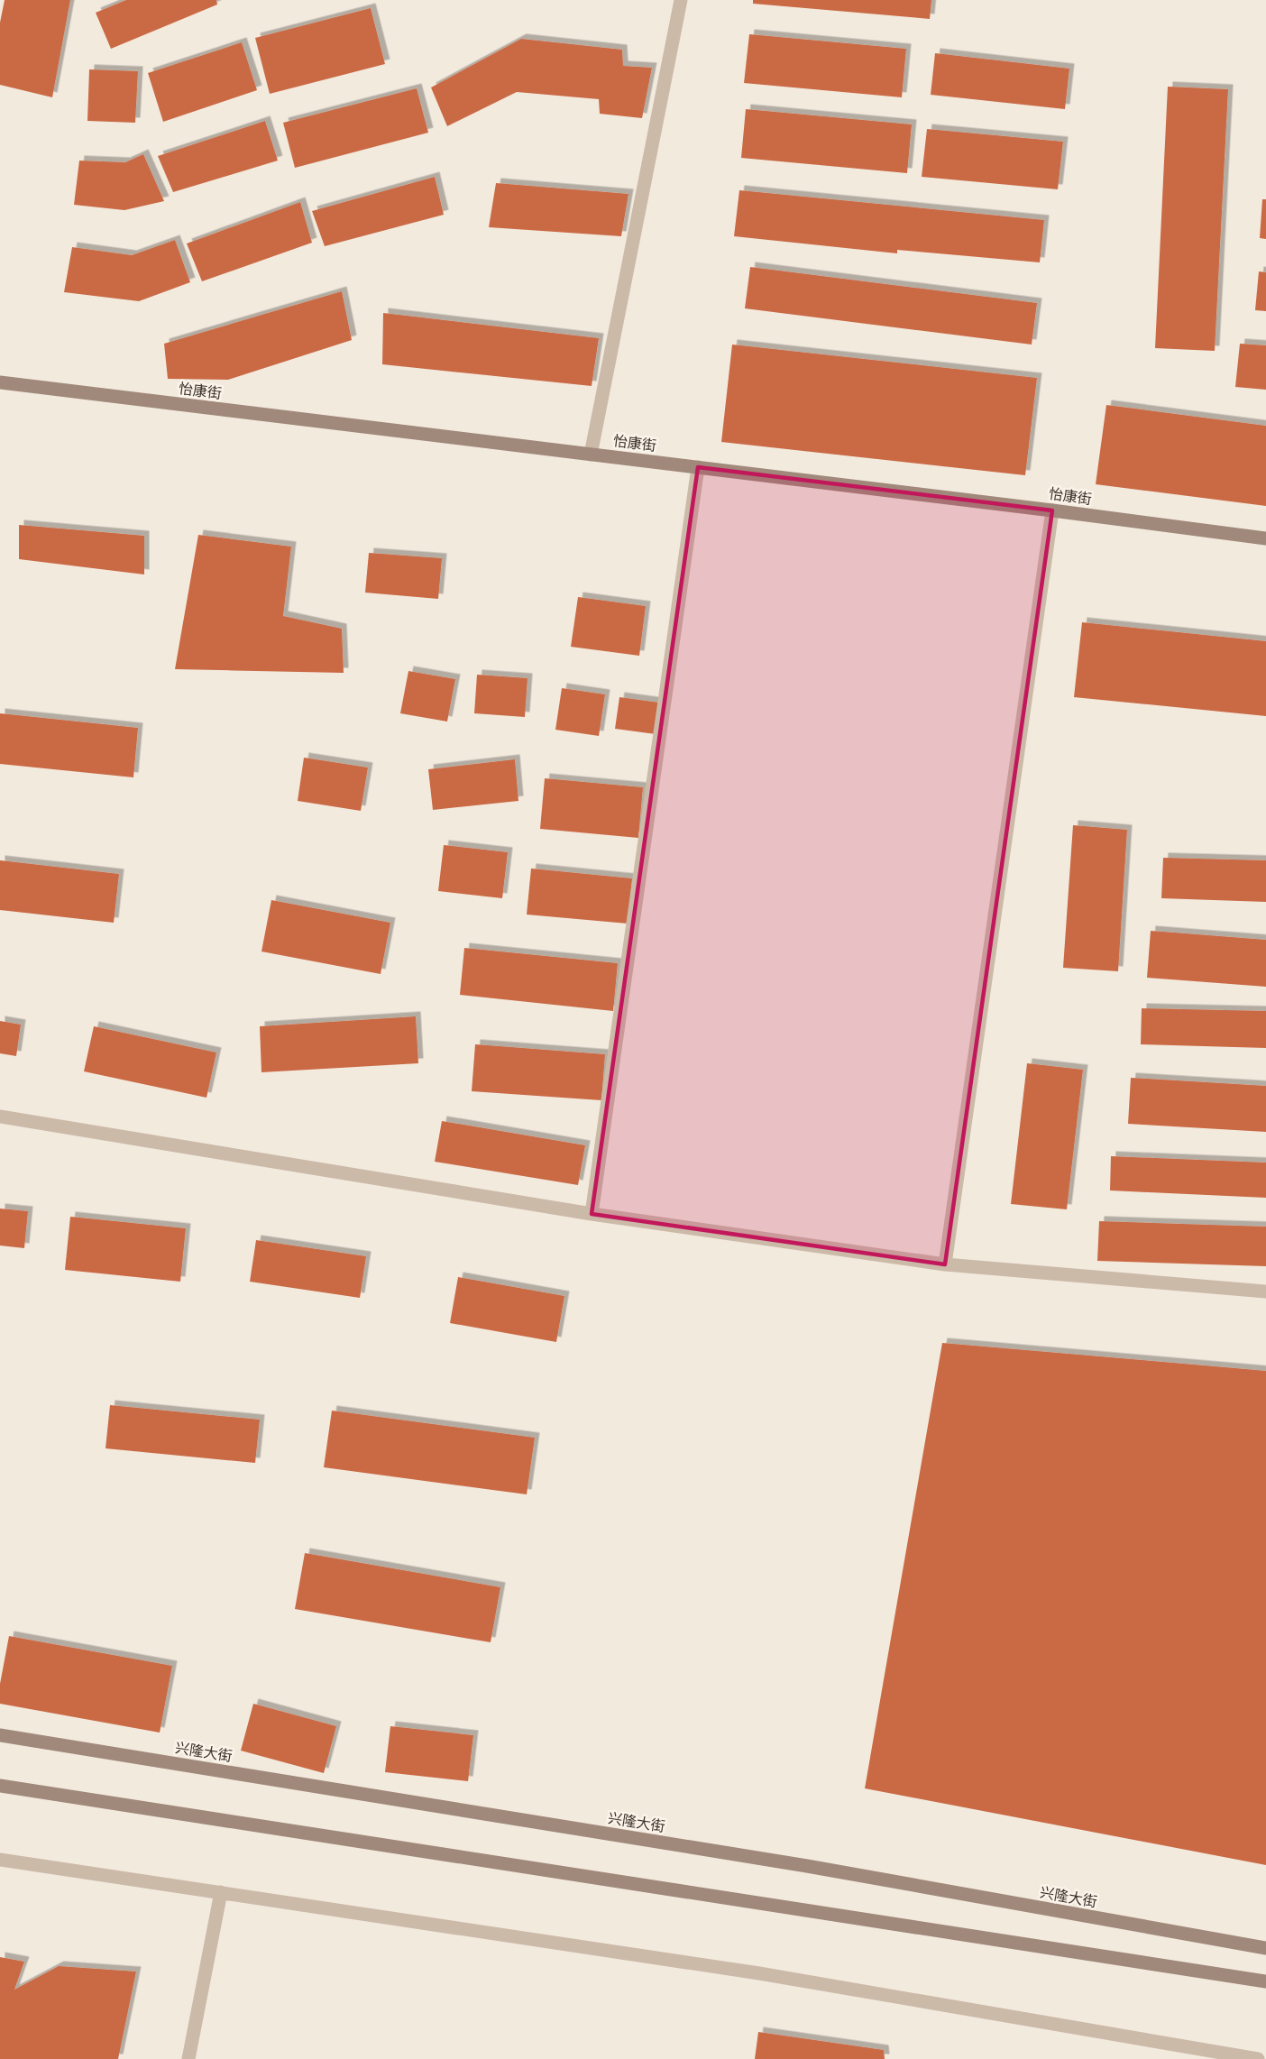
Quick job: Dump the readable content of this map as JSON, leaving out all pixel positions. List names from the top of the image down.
{
  "streets": {
    "main road": ["怡康街", "兴隆大街"]
  }
}
